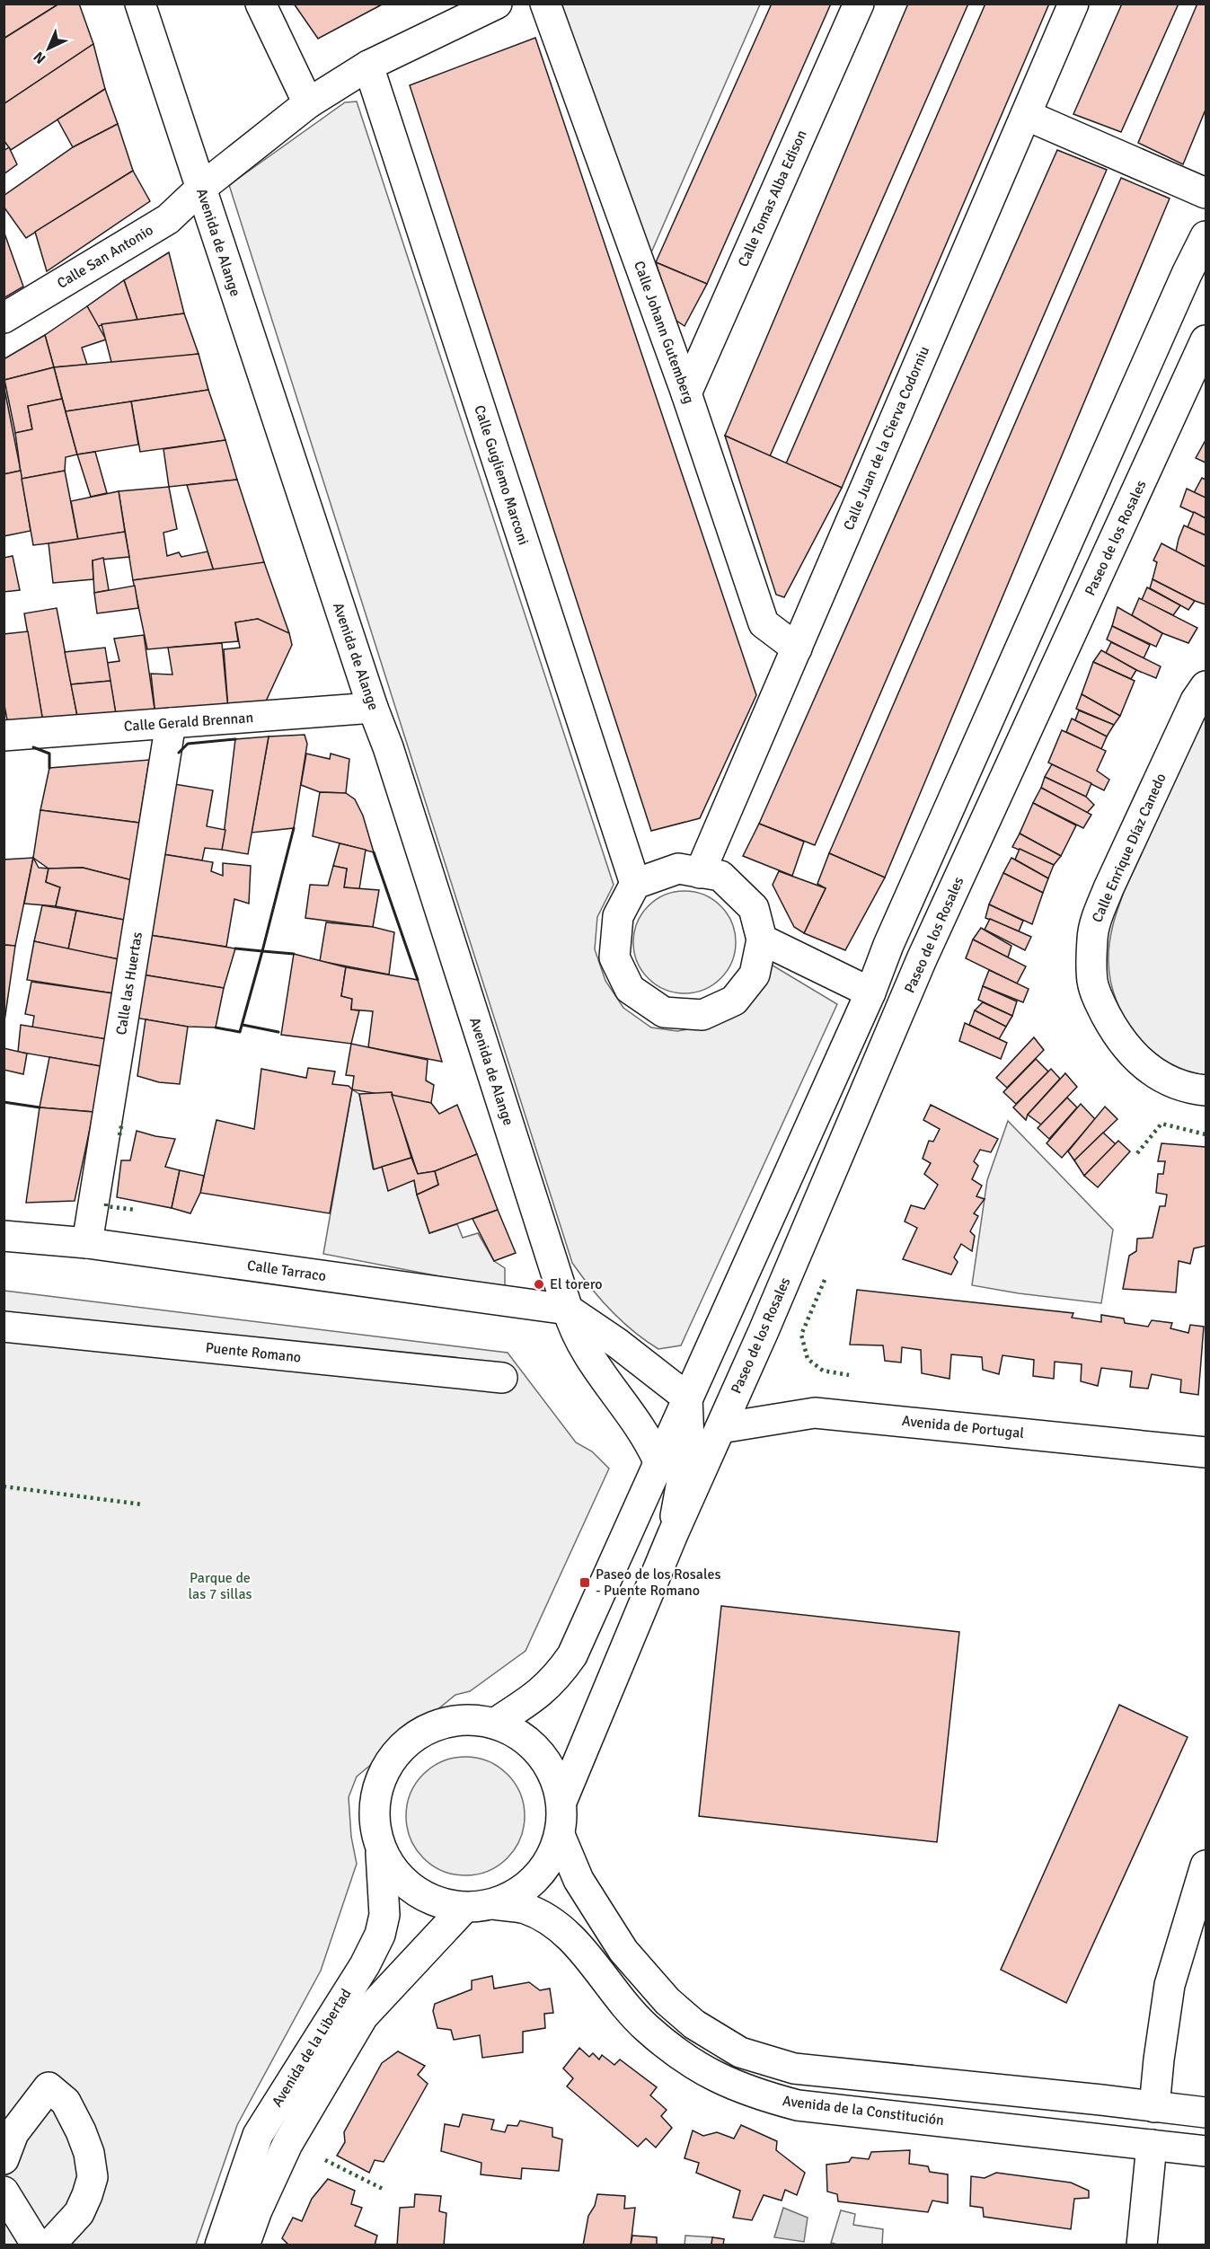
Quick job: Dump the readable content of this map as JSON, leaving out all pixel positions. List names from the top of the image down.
{
  "streets": {
    "street": [
      "Calle Tomas Alba Edison",
      "Avenida de Alange",
      "Calle San Antonio",
      "Calle Johann Gutemberg",
      "Calle Juan de la Cierva Codorniu",
      "Calle Gugliemo Marconi",
      "Paseo de los Rosales",
      "Calle Gerald Brennan",
      "Calle Enrique Díaz Canedo",
      "Calle las Huertas",
      "Calle Tarraco",
      "Puente Romano",
      "Avenida de Portugal",
      "Avenida de la Libertad",
      "Avenida de la Constitución"
    ]
  },
  "crossings": [
    ["Calle Tomas Alba Edison", "Calle Johann Gutemberg"],
    ["Avenida de Alange", "Calle San Antonio"],
    ["Avenida de Alange", "Paseo de los Rosales"],
    ["Avenida de Alange", "Calle Gerald Brennan"],
    ["Avenida de Alange", "Calle Tarraco"],
    ["Calle San Antonio", "Calle Gugliemo Marconi"],
    ["Calle Johann Gutemberg", "Calle Juan de la Cierva Codorniu"],
    ["Calle Juan de la Cierva Codorniu", "Calle Gugliemo Marconi"],
    ["Paseo de los Rosales", "Avenida de Portugal"],
    ["Paseo de los Rosales", "Avenida de la Libertad"],
    ["Paseo de los Rosales", "Avenida de la Constitución"],
    ["Calle Gerald Brennan", "Calle las Huertas"],
    ["Calle las Huertas", "Calle Tarraco"],
    ["Avenida de la Libertad", "Avenida de la Constitución"]
  ],
  "parks": ["Parque de las 7 sillas"],
  "places": {
    "other": ["El torero"],
    "transit": ["Paseo de los Rosales - Puente Romano"]
  },
  "north": "bottom left"
}
